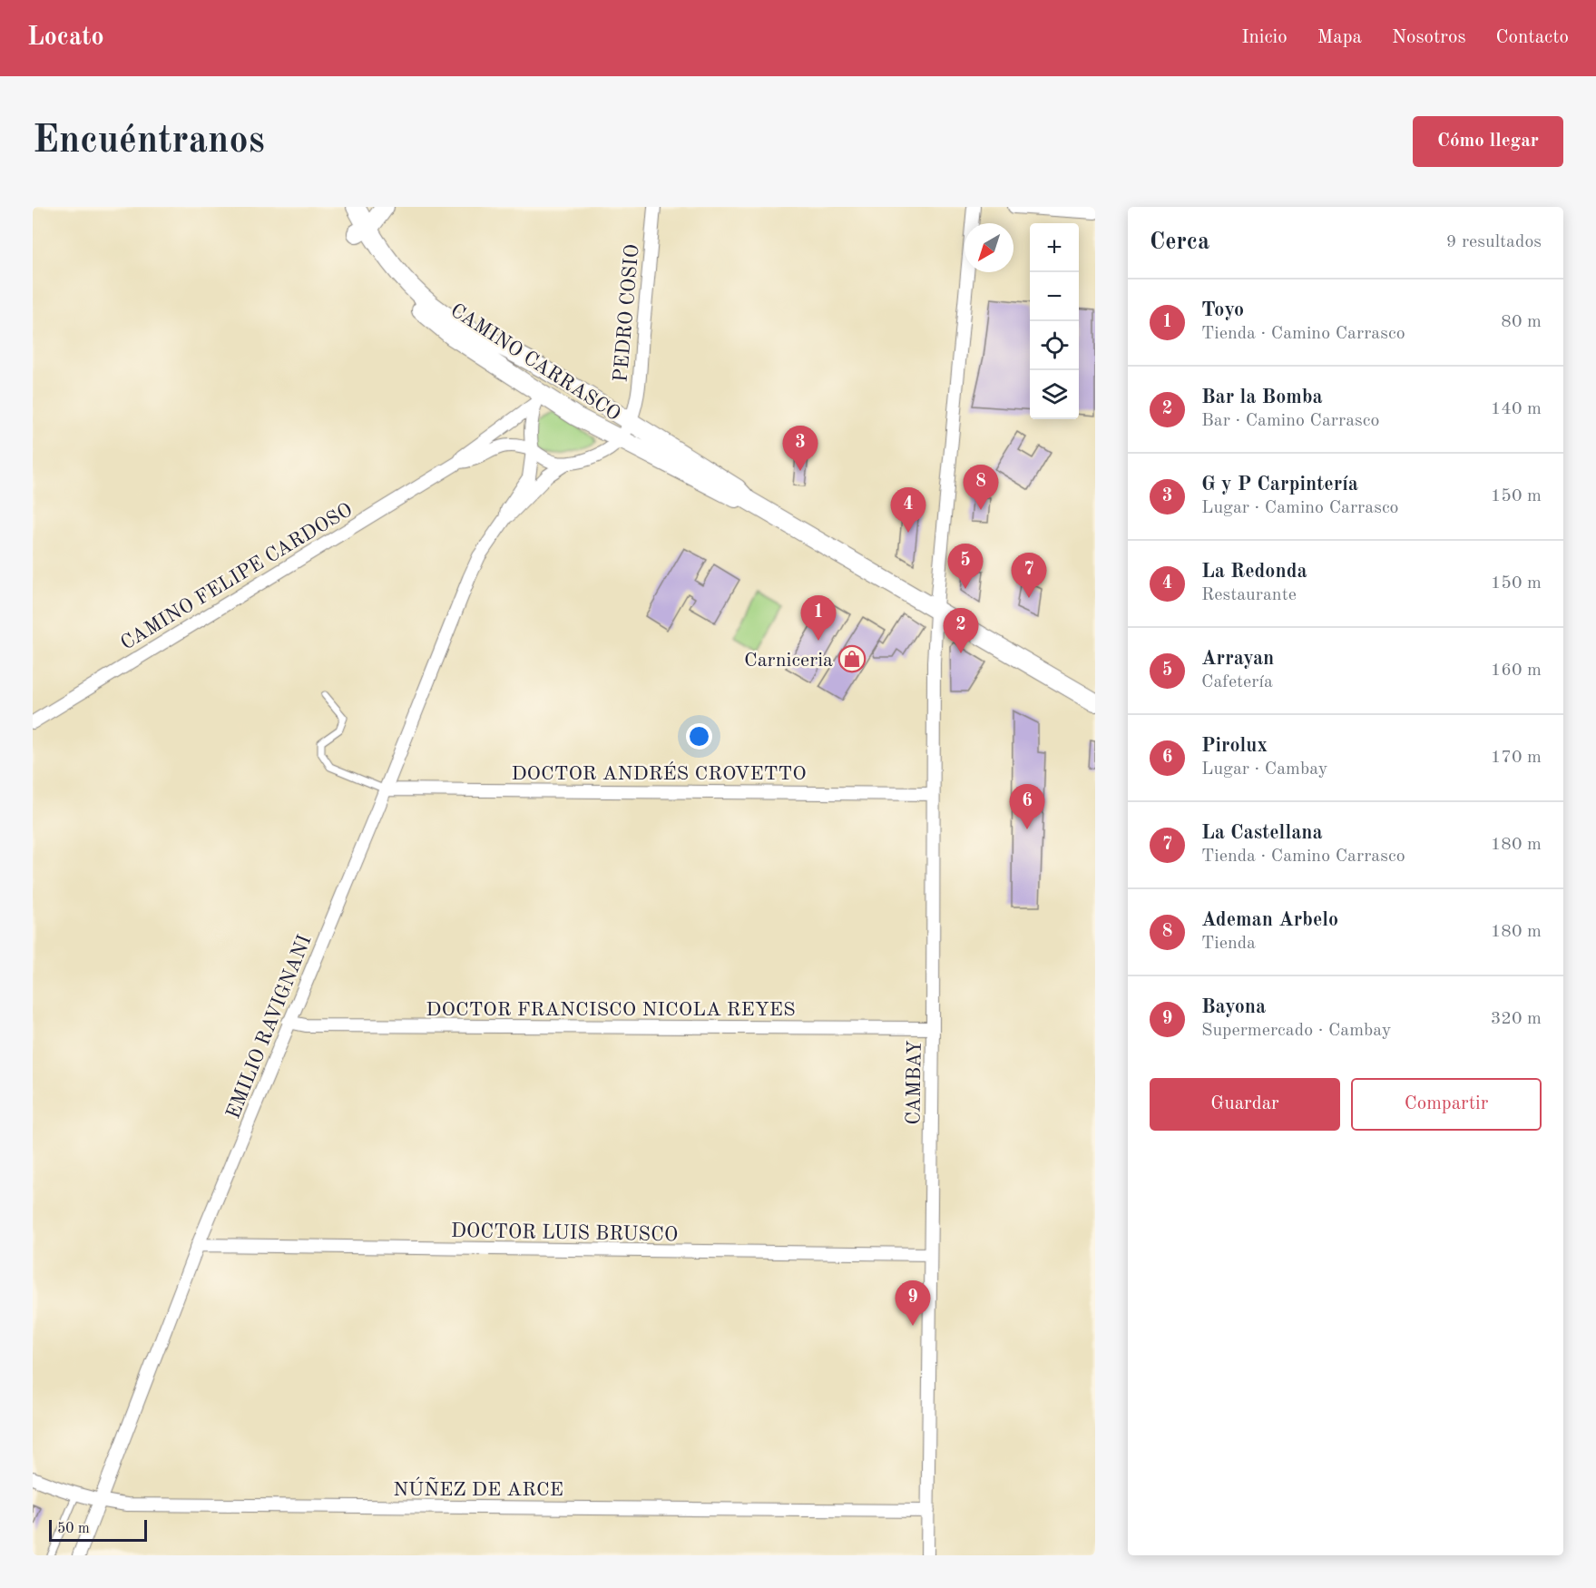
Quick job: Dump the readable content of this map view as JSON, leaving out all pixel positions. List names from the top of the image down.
{
  "streets": {
    "main road": ["CAMINO CARRASCO"],
    "street": [
      "PEDRO COSIO",
      "CAMINO FELIPE CARDOSO",
      "DOCTOR ANDRÉS CROVETTO",
      "DOCTOR FRANCISCO NICOLA REYES",
      "EMILIO RAVIGNANI",
      "CAMBAY",
      "DOCTOR LUIS BRUSCO",
      "NÚÑEZ DE ARCE"
    ]
  },
  "crossings": [
    ["PEDRO COSIO", "CAMINO CARRASCO"],
    ["PEDRO COSIO", "EMILIO RAVIGNANI"],
    ["CAMINO CARRASCO", "CAMINO FELIPE CARDOSO"],
    ["CAMINO CARRASCO", "EMILIO RAVIGNANI"],
    ["CAMINO CARRASCO", "CAMBAY"],
    ["CAMINO FELIPE CARDOSO", "EMILIO RAVIGNANI"],
    ["DOCTOR ANDRÉS CROVETTO", "EMILIO RAVIGNANI"],
    ["DOCTOR ANDRÉS CROVETTO", "CAMBAY"],
    ["DOCTOR FRANCISCO NICOLA REYES", "EMILIO RAVIGNANI"],
    ["DOCTOR FRANCISCO NICOLA REYES", "CAMBAY"],
    ["EMILIO RAVIGNANI", "DOCTOR LUIS BRUSCO"],
    ["EMILIO RAVIGNANI", "NÚÑEZ DE ARCE"],
    ["CAMBAY", "DOCTOR LUIS BRUSCO"],
    ["CAMBAY", "NÚÑEZ DE ARCE"]
  ],
  "places": {
    "shop": ["Carniceria"]
  },
  "scale_bar": "50 m",
  "north": "bottom left",
  "page": {
    "header": "Locato",
    "nav": [
      "Inicio",
      "Mapa",
      "Nosotros",
      "Contacto"
    ],
    "buttons": [
      "Cómo llegar",
      ["Guardar", "Compartir"]
    ],
    "title": "Encuéntranos",
    "heading": ["Cerca", "9 resultados"],
    "map_buttons": ["+", "−"],
    "list": [
      {
        "mark": "1",
        "name": "Toyo",
        "note": "Tienda · Camino Carrasco",
        "value": "80 m"
      },
      {
        "mark": "2",
        "name": "Bar la Bomba",
        "note": "Bar · Camino Carrasco",
        "value": "140 m"
      },
      {
        "mark": "3",
        "name": "G y P Carpintería",
        "note": "Lugar · Camino Carrasco",
        "value": "150 m"
      },
      {
        "mark": "4",
        "name": "La Redonda",
        "note": "Restaurante",
        "value": "150 m"
      },
      {
        "mark": "5",
        "name": "Arrayan",
        "note": "Cafetería",
        "value": "160 m"
      },
      {
        "mark": "6",
        "name": "Pirolux",
        "note": "Lugar · Cambay",
        "value": "170 m"
      },
      {
        "mark": "7",
        "name": "La Castellana",
        "note": "Tienda · Camino Carrasco",
        "value": "180 m"
      },
      {
        "mark": "8",
        "name": "Ademan Arbelo",
        "note": "Tienda",
        "value": "180 m"
      },
      {
        "mark": "9",
        "name": "Bayona",
        "note": "Supermercado · Cambay",
        "value": "320 m"
      }
    ],
    "pins": [
      "3",
      "8",
      "4",
      "5",
      "7",
      "1",
      "2",
      "6",
      "9"
    ],
    "scale": "50 m"
  }
}
